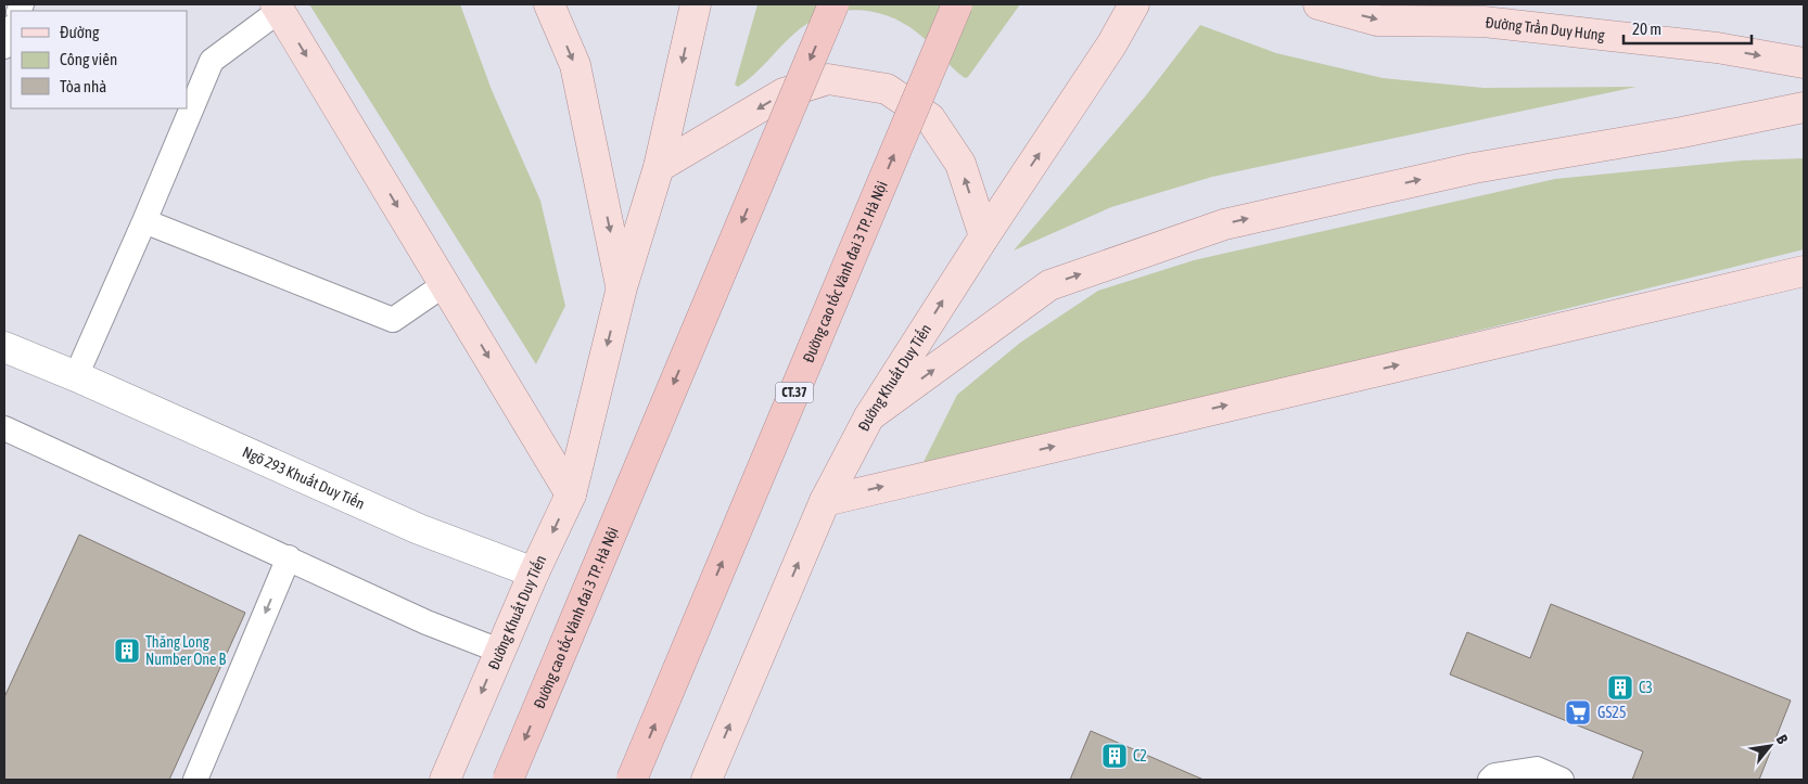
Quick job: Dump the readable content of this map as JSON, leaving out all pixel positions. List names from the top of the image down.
{
  "streets": {
    "highway": ["Đường cao tốc Vành đai 3 TP. Hà Nội", "CT.37"],
    "main road": ["Đường Trần Duy Hưng", "Đường Khuất Duy Tiến"],
    "street": ["Ngõ 293 Khuất Duy Tiến"]
  },
  "crossings": [
    ["Đường Khuất Duy Tiến", "Ngõ 293 Khuất Duy Tiến"]
  ],
  "one_way": ["Đường Trần Duy Hưng"],
  "places": {
    "building": ["Thăng Long Number One B", "C3", "C2"],
    "supermarket": ["GS25"]
  },
  "legend": ["Đường", "Công viên", "Tòa nhà"],
  "scale_bar": "20 m",
  "north": "top right"
}
